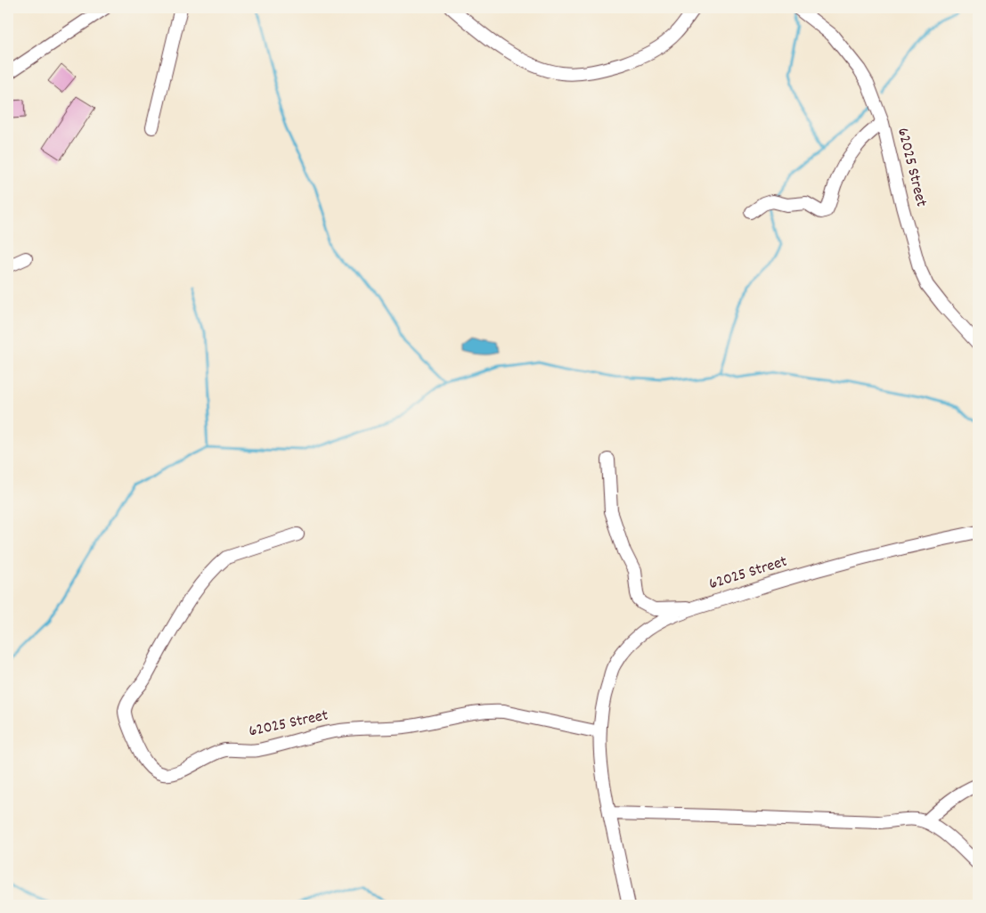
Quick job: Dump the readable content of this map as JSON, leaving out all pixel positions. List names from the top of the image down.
{
  "streets": {
    "street": ["62025 Street"]
  }
}
